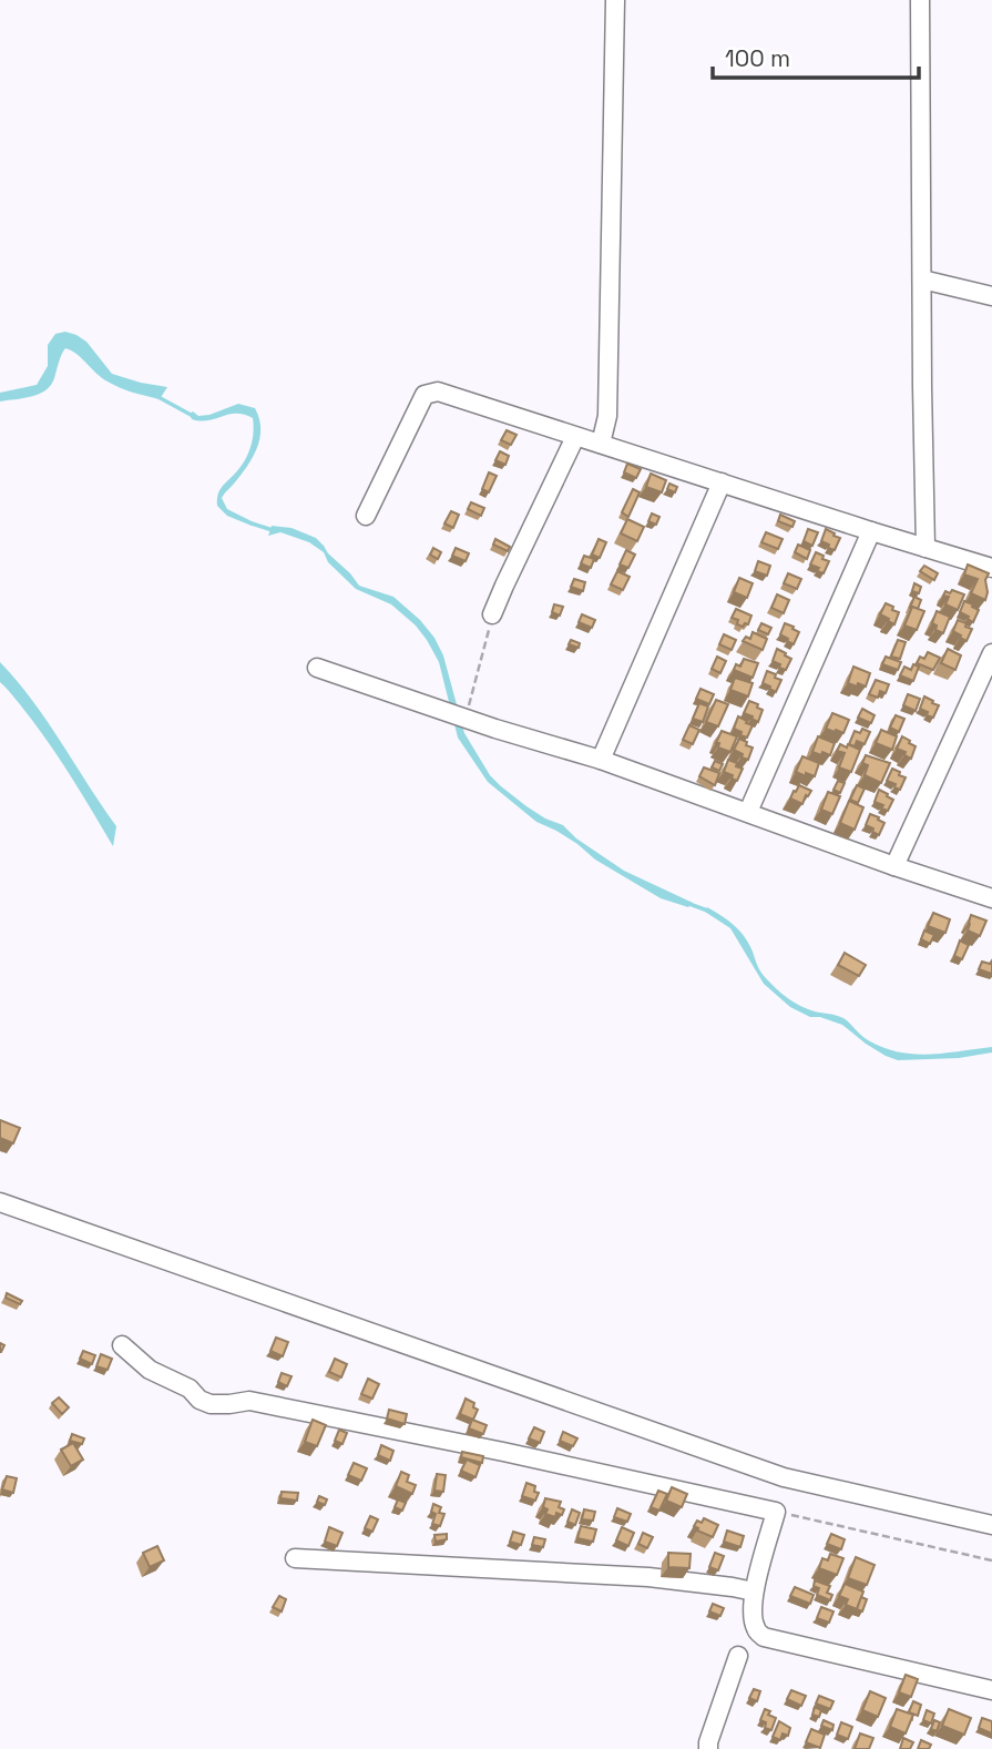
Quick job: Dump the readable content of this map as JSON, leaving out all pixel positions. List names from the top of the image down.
{
  "scale_bar": "100 m"
}
